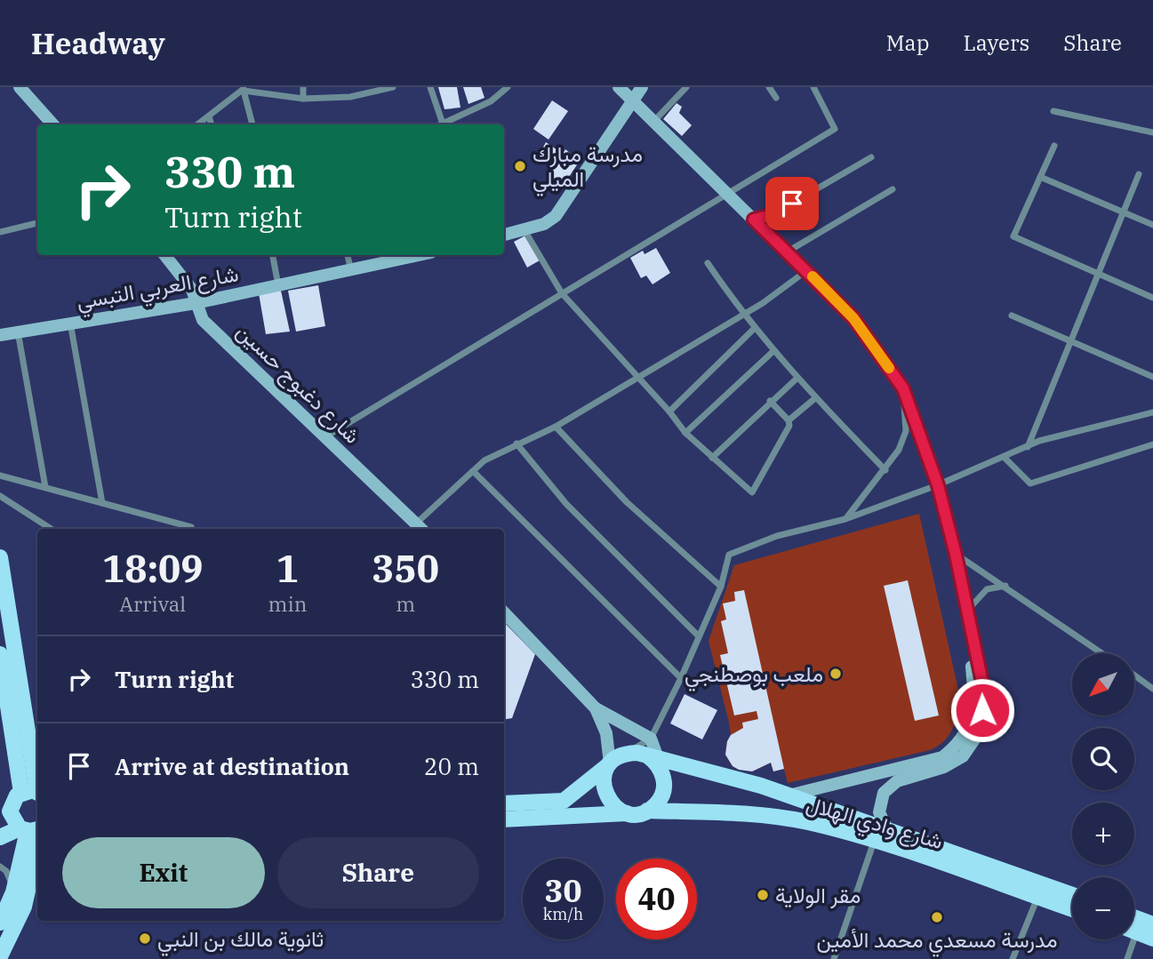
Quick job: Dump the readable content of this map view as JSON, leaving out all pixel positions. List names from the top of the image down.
{
  "streets": {
    "main road": ["شارع وادي الهلال"],
    "street": ["شارع العربي التبسي", "شارع دغبوج حسين"]
  },
  "crossings": [
    ["شارع العربي التبسي", "شارع دغبوج حسين"]
  ],
  "places": [
    "مدرسة مبارك الميلي",
    "ملعب بوصطنجي",
    "مقر الولاية",
    "مدرسة مسعدي محمد الأمين",
    "ثانوية مالك بن النبي"
  ],
  "north": "bottom left",
  "page": {
    "header": "Headway",
    "nav": ["Map", "Layers", "Share"],
    "turn": ["330 m", "Turn right"],
    "eta": [
      "18:09",
      "Arrival",
      "1",
      "min",
      "350",
      "m"
    ],
    "list": [
      {
        "name": "Turn right",
        "value": "330 m"
      },
      {
        "name": "Arrive at destination",
        "value": "20 m"
      }
    ],
    "map_buttons": ["+", "−"],
    "buttons": ["Exit", "Share"],
    "speed": "30 km/h",
    "limit": "40"
  }
}
